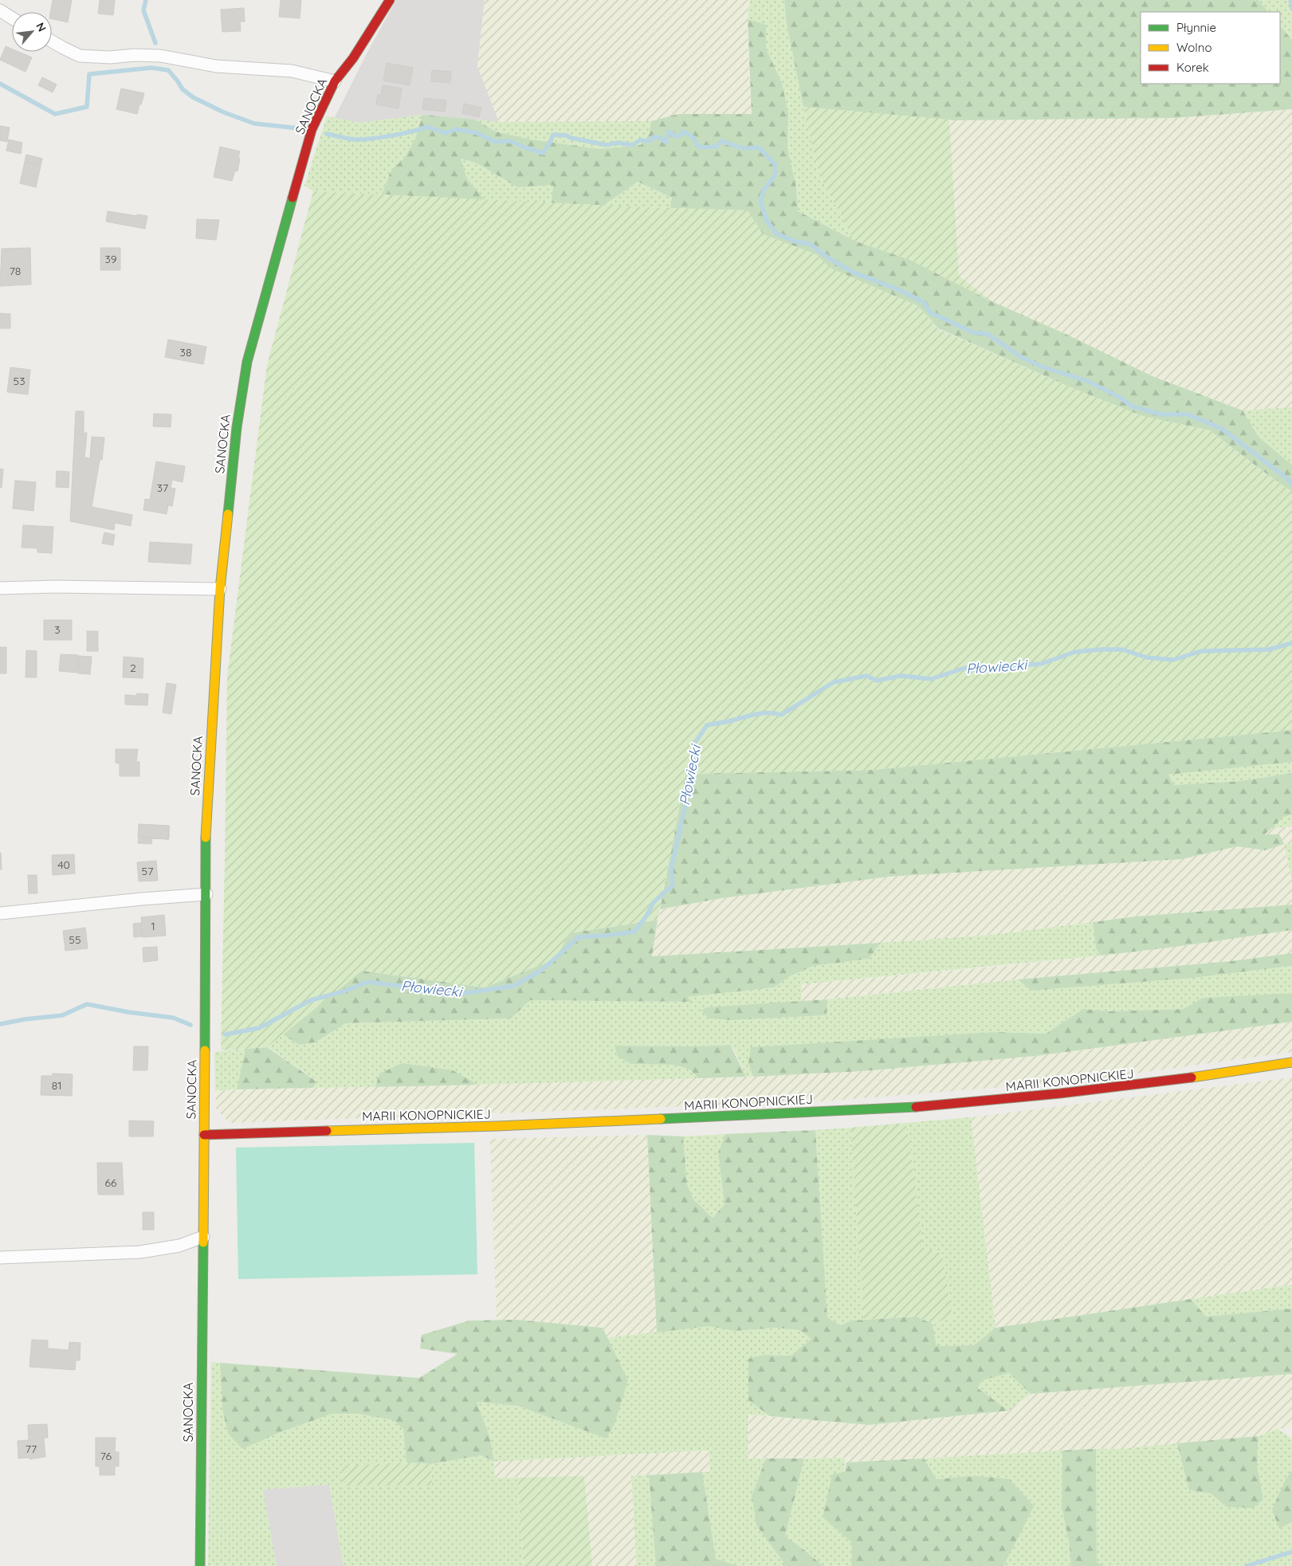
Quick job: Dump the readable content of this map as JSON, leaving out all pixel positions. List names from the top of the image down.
{
  "streets": {
    "street": ["SANOCKA", "MARII KONOPNICKIEJ"]
  },
  "crossings": [
    ["SANOCKA", "MARII KONOPNICKIEJ"]
  ],
  "water": ["Płowiecki"],
  "house_numbers": [
    "39",
    "78",
    "38",
    "53",
    "37",
    "3",
    "2",
    "40",
    "57",
    "1",
    "55",
    "81",
    "66",
    "77",
    "76"
  ],
  "legend": ["Płynnie", "Wolno", "Korek"],
  "north": "top right"
}
